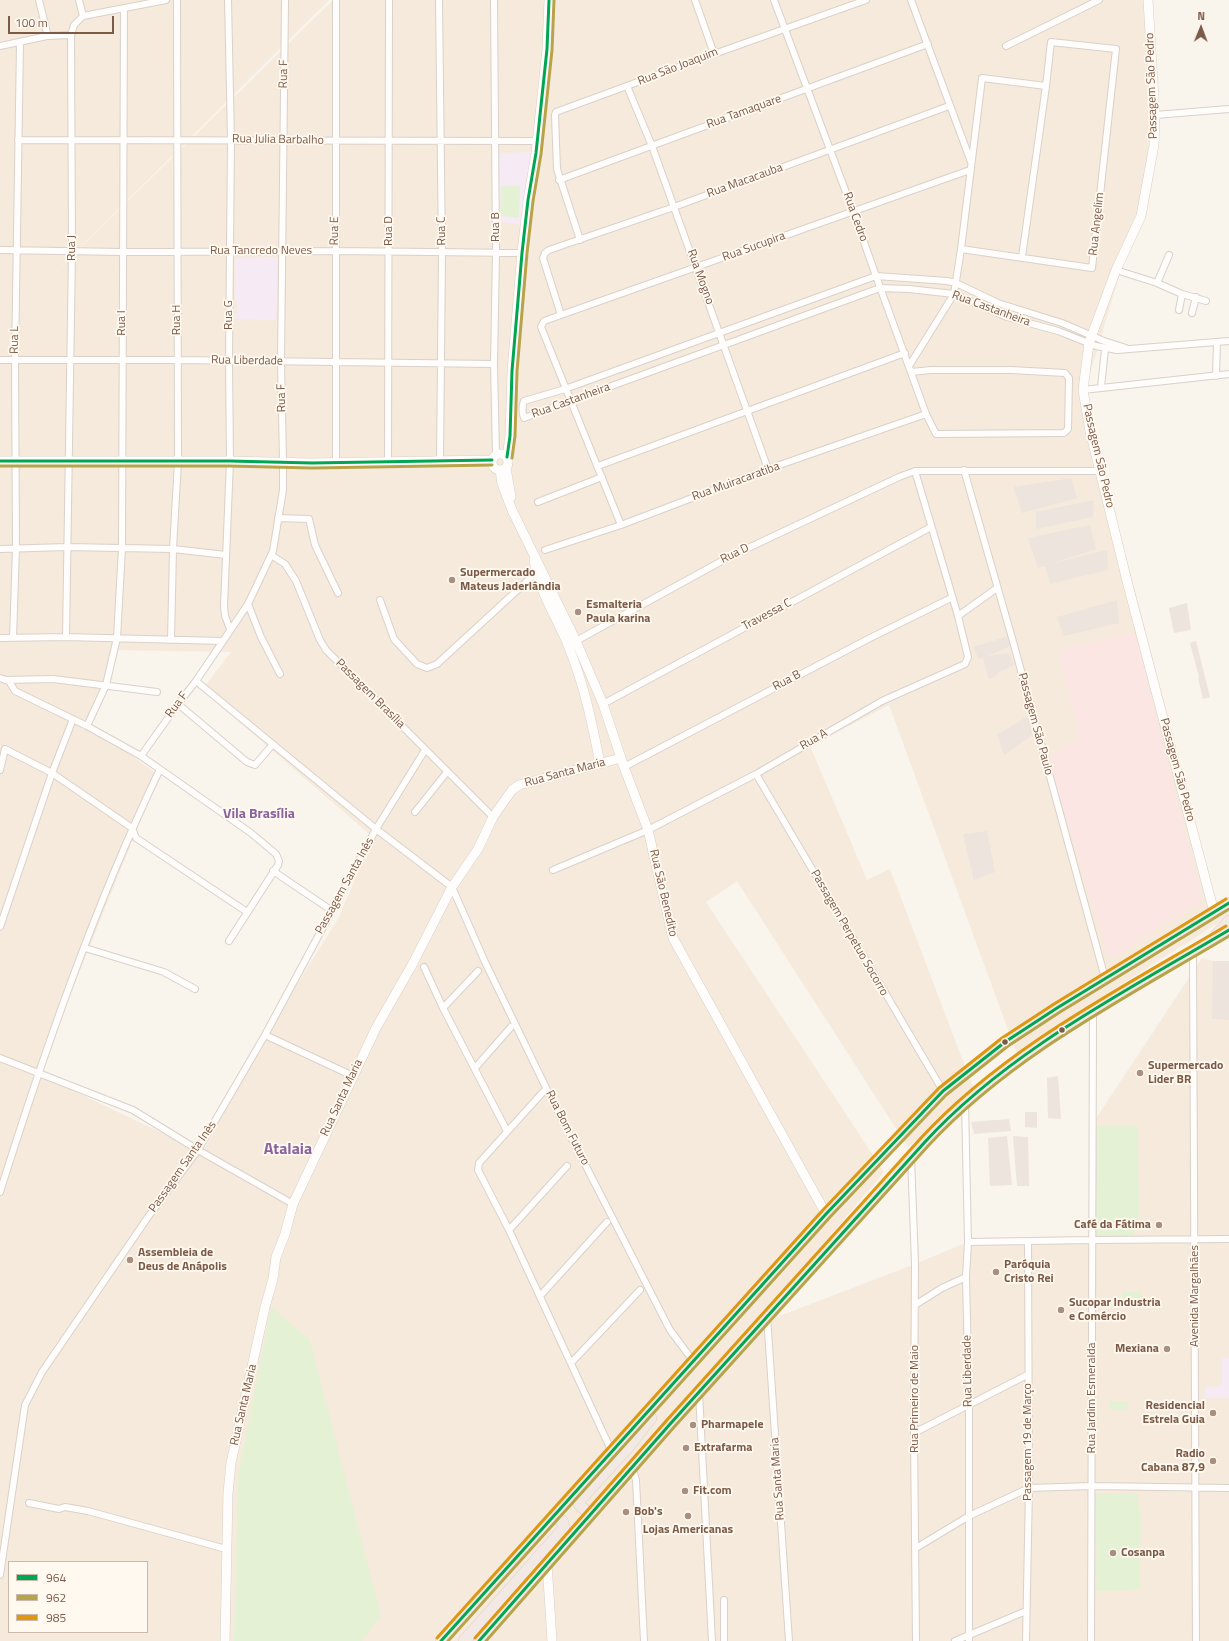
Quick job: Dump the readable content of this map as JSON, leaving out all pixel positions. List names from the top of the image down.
{
  "streets": {
    "street": [
      "Rua São Joaquim",
      "Rua F",
      "Passagem São Pedro",
      "Rua Tamaquare",
      "Rua Julia Barbalho",
      "Rua Macacauba",
      "Rua Cedro",
      "Rua Angelim",
      "Rua B",
      "Rua E",
      "Rua D",
      "Rua C",
      "Rua Sucupira",
      "Rua J",
      "Rua Tancredo Neves",
      "Rua Mogno",
      "Rua Castanheira",
      "Rua G",
      "Rua H",
      "Rua I",
      "Rua L",
      "Rua Liberdade",
      "Rua Muiracaratiba",
      "Travessa C",
      "Passagem Brasília",
      "Passagem São Paulo",
      "Rua A",
      "Rua Santa Maria",
      "Passagem Santa Inês",
      "Rua São Benedito",
      "Passagem Perpetuo Socorro",
      "Rua Bom Futuro",
      "Avenida Margalhães",
      "Rua Jardim Esmeralda",
      "Rua Primeiro de Maio",
      "Passagem 19 de Março"
    ]
  },
  "crossings": [
    ["Rua São Joaquim", "Rua Tamaquare"],
    ["Rua São Joaquim", "Rua Cedro"],
    ["Rua São Joaquim", "Rua Mogno"],
    ["Rua F", "Rua Julia Barbalho"],
    ["Rua F", "Rua Tancredo Neves"],
    ["Rua F", "Rua G"],
    ["Rua F", "Rua Liberdade"],
    ["Rua F", "Passagem Brasília"],
    ["Passagem São Pedro", "Rua D"],
    ["Passagem São Pedro", "Rua Castanheira"],
    ["Rua Tamaquare", "Rua Cedro"],
    ["Rua Tamaquare", "Rua Mogno"],
    ["Rua Julia Barbalho", "Rua B"],
    ["Rua Julia Barbalho", "Rua E"],
    ["Rua Julia Barbalho", "Rua D"],
    ["Rua Julia Barbalho", "Rua C"],
    ["Rua Julia Barbalho", "Rua J"],
    ["Rua Julia Barbalho", "Rua G"],
    ["Rua Julia Barbalho", "Rua H"],
    ["Rua Julia Barbalho", "Rua I"],
    ["Rua Julia Barbalho", "Rua L"],
    ["Rua Macacauba", "Rua Cedro"],
    ["Rua Macacauba", "Rua Sucupira"],
    ["Rua Macacauba", "Rua Mogno"],
    ["Rua Cedro", "Rua Sucupira"],
    ["Rua Cedro", "Rua Castanheira"],
    ["Rua Cedro", "Rua Muiracaratiba"],
    ["Rua B", "Rua Tancredo Neves"],
    ["Rua B", "Rua Liberdade"],
    ["Rua B", "Rua Santa Maria"],
    ["Rua B", "Rua São Benedito"],
    ["Rua E", "Rua Tancredo Neves"],
    ["Rua E", "Rua Liberdade"],
    ["Rua D", "Rua Tancredo Neves"],
    ["Rua D", "Rua Liberdade"],
    ["Rua D", "Passagem São Paulo"],
    ["Rua D", "Rua São Benedito"],
    ["Rua C", "Rua Tancredo Neves"],
    ["Rua C", "Rua Liberdade"],
    ["Rua Sucupira", "Rua Mogno"],
    ["Rua Sucupira", "Rua Castanheira"],
    ["Rua J", "Rua Tancredo Neves"],
    ["Rua J", "Rua Liberdade"],
    ["Rua Tancredo Neves", "Rua G"],
    ["Rua Tancredo Neves", "Rua H"],
    ["Rua Tancredo Neves", "Rua I"],
    ["Rua Tancredo Neves", "Rua L"],
    ["Rua Mogno", "Rua Castanheira"],
    ["Rua Mogno", "Rua Muiracaratiba"],
    ["Rua G", "Rua Liberdade"],
    ["Rua H", "Rua Liberdade"],
    ["Rua I", "Rua Liberdade"],
    ["Rua L", "Rua Liberdade"],
    ["Travessa C", "Rua São Benedito"],
    ["Passagem Brasília", "Rua Santa Maria"],
    ["Passagem Brasília", "Passagem Santa Inês"],
    ["Rua A", "Rua São Benedito"],
    ["Rua A", "Passagem Perpetuo Socorro"],
    ["Rua Santa Maria", "Rua São Benedito"],
    ["Rua Santa Maria", "Rua Bom Futuro"]
  ],
  "districts": ["Vila Brasília", "Atalaia"],
  "places": [
    "Supermercado Mateus Jaderlândia",
    "Esmalteria Paula karina",
    "Supermercado Lider BR",
    "Café da Fátima",
    "Assembleia de Deus de Anápolis",
    "Paróquia Cristo Rei",
    "Sucopar Industria e Comércio",
    "Mexiana",
    "Residencial Estrela Guia",
    "Pharmapele",
    "Extrafarma",
    "Radio Cabana 87,9",
    "Fit.com",
    "Bob's",
    "Lojas Americanas",
    "Cosanpa"
  ],
  "lines": ["transit line 964", "transit line 962", "transit line 985"],
  "legend": ["964", "962", "985"],
  "scale_bar": "100 m",
  "north": "top"
}
